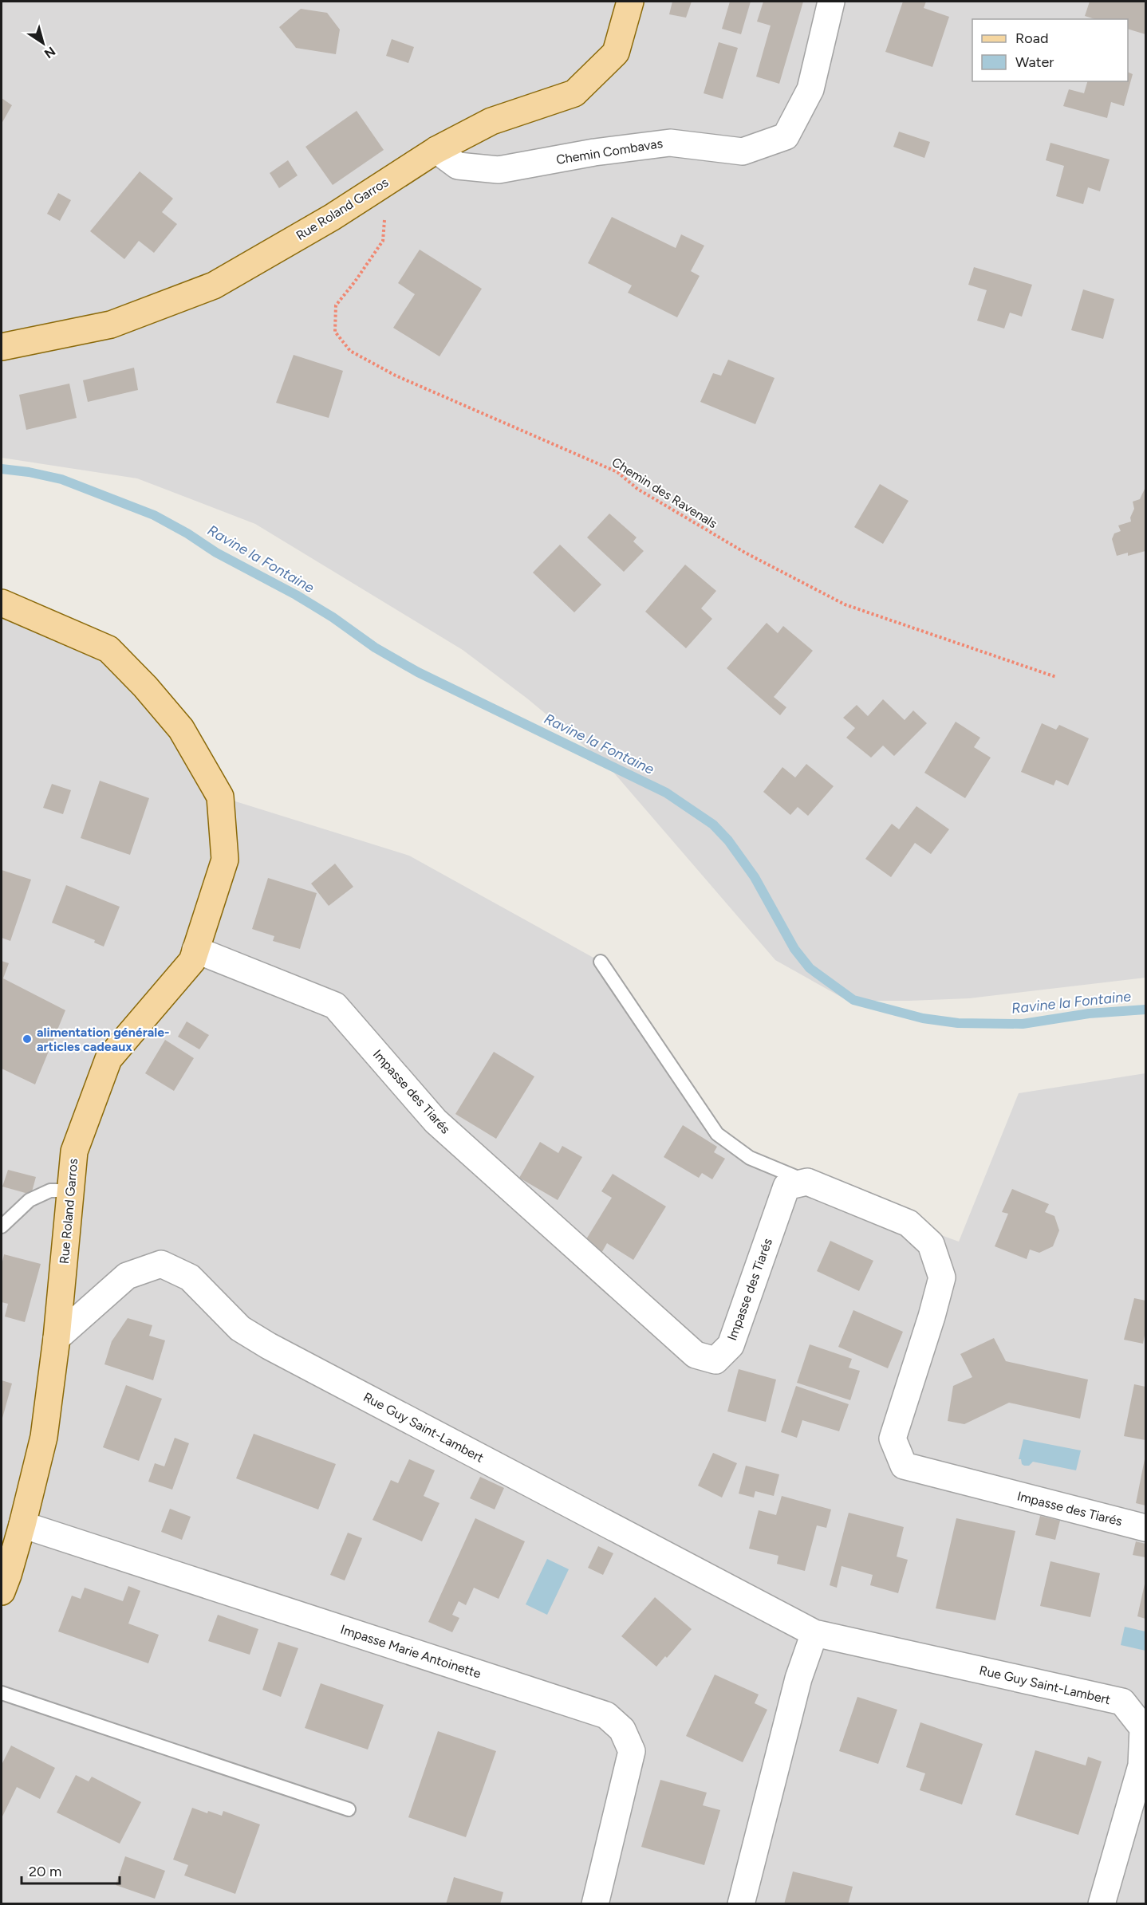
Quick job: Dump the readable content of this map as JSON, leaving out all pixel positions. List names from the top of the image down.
{
  "streets": {
    "main road": ["Rue Roland Garros"],
    "street": [
      "Chemin Combavas",
      "Impasse des Tiarés",
      "Rue Guy Saint-Lambert",
      "Impasse Marie Antoinette"
    ],
    "path": ["Chemin des Ravenals"]
  },
  "crossings": [
    ["Chemin Combavas", "Rue Roland Garros"],
    ["Rue Roland Garros", "Impasse des Tiarés"],
    ["Rue Roland Garros", "Rue Guy Saint-Lambert"],
    ["Rue Roland Garros", "Impasse Marie Antoinette"]
  ],
  "water": ["Ravine la Fontaine"],
  "places": ["alimentation générale- articles cadeaux"],
  "legend": ["Road", "Water"],
  "scale_bar": "20 m",
  "north": "bottom right"
}
